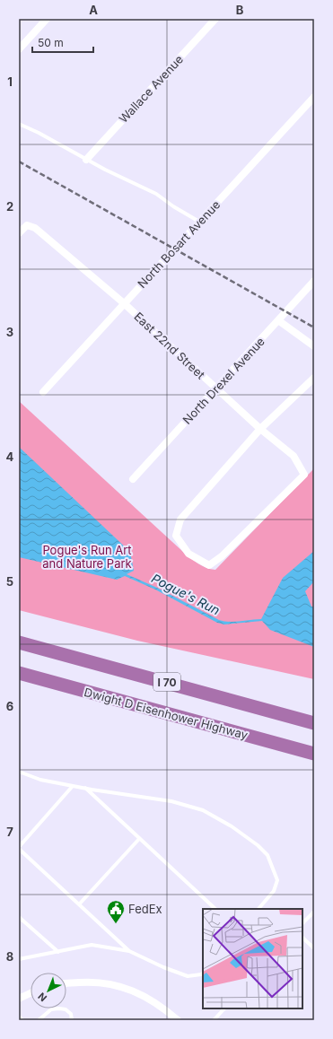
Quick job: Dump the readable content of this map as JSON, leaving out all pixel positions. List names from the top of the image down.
{
  "streets": {
    "highway": ["I 70", "Dwight D Eisenhower Highway"],
    "street": [
      "Wallace Avenue",
      "North Bosart Avenue",
      "East 22nd Street",
      "North Drexel Avenue"
    ]
  },
  "crossings": [
    ["North Bosart Avenue", "East 22nd Street"],
    ["East 22nd Street", "North Drexel Avenue"]
  ],
  "water": ["Pogue's Run"],
  "parks": ["Pogue's Run Art and Nature Park"],
  "places": {
    "public building": ["FedEx"]
  },
  "scale_bar": "50 m",
  "north": "bottom left",
  "grid": {
    "columns": ["A", "B"],
    "rows": [
      "1",
      "2",
      "3",
      "4",
      "5",
      "6",
      "7",
      "8"
    ]
  }
}
